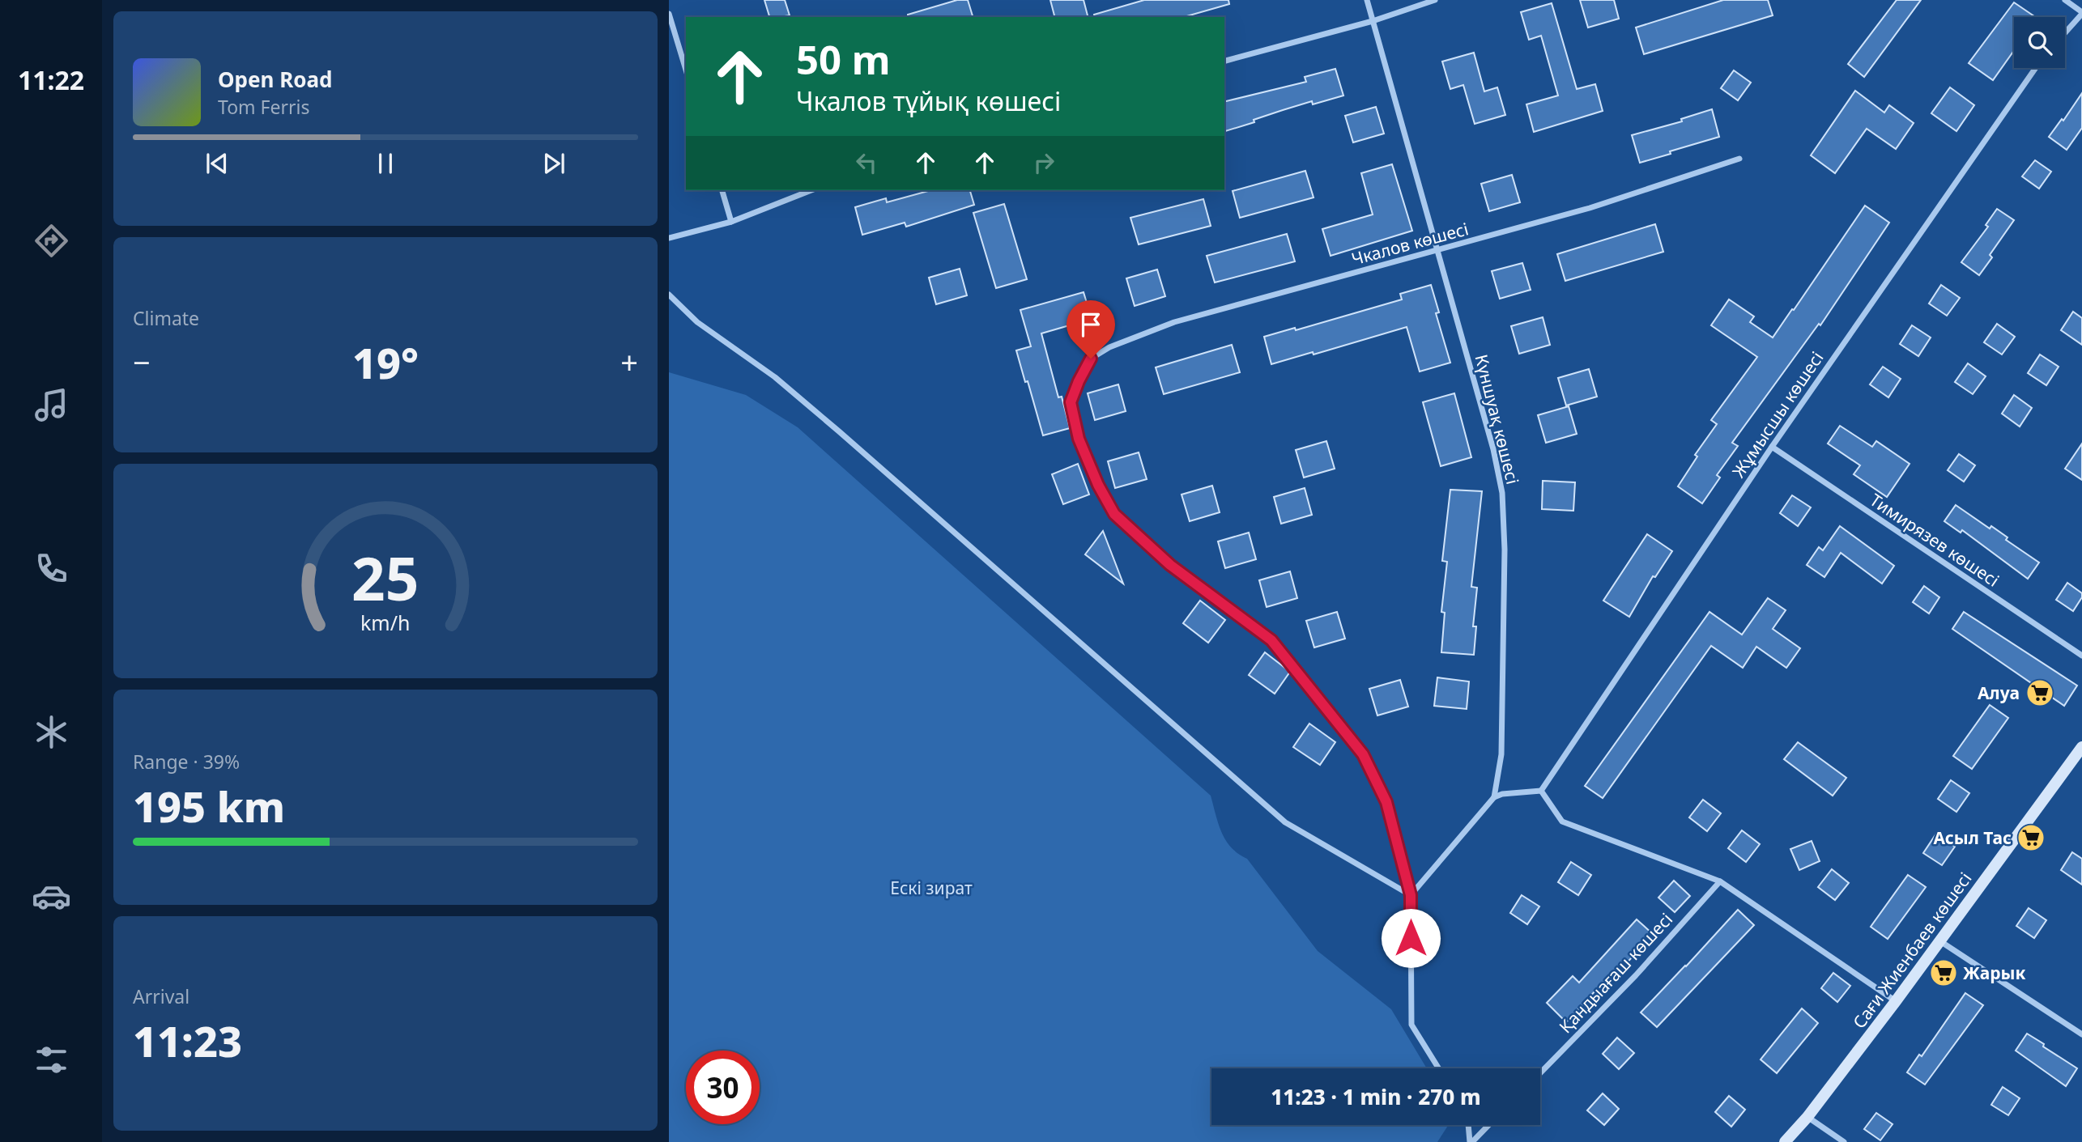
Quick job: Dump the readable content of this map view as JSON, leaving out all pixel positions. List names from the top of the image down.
{
  "streets": {
    "main road": ["Сағи Жиенбаев көшесі"],
    "street": [
      "Чкалов көшесі",
      "Жұмысшы көшесі",
      "Күншуақ көшесі",
      "Тимирязев көшесі",
      "Қандыағаш көшесі"
    ]
  },
  "crossings": [
    ["Чкалов көшесі", "Күншуақ көшесі"],
    ["Жұмысшы көшесі", "Тимирязев көшесі"]
  ],
  "parks": ["Ескі зират"],
  "places": {
    "supermarket": ["Алуа", "Асыл Тас", "Жарык"]
  },
  "page": {
    "tabs": "11:22",
    "turn": ["50 m", "Чкалов тұйық көшесі"],
    "song": ["Open Road", "Tom Ferris"],
    "tile": [
      "Climate",
      ["Range · 39%", "195 km"],
      ["Arrival", "11:23"]
    ],
    "heat": ["−", "19°", "+"],
    "limit": "30",
    "trip": "11:23 · 1 min · 270 m",
    "gauge": ["25", "km/h"]
  }
}
